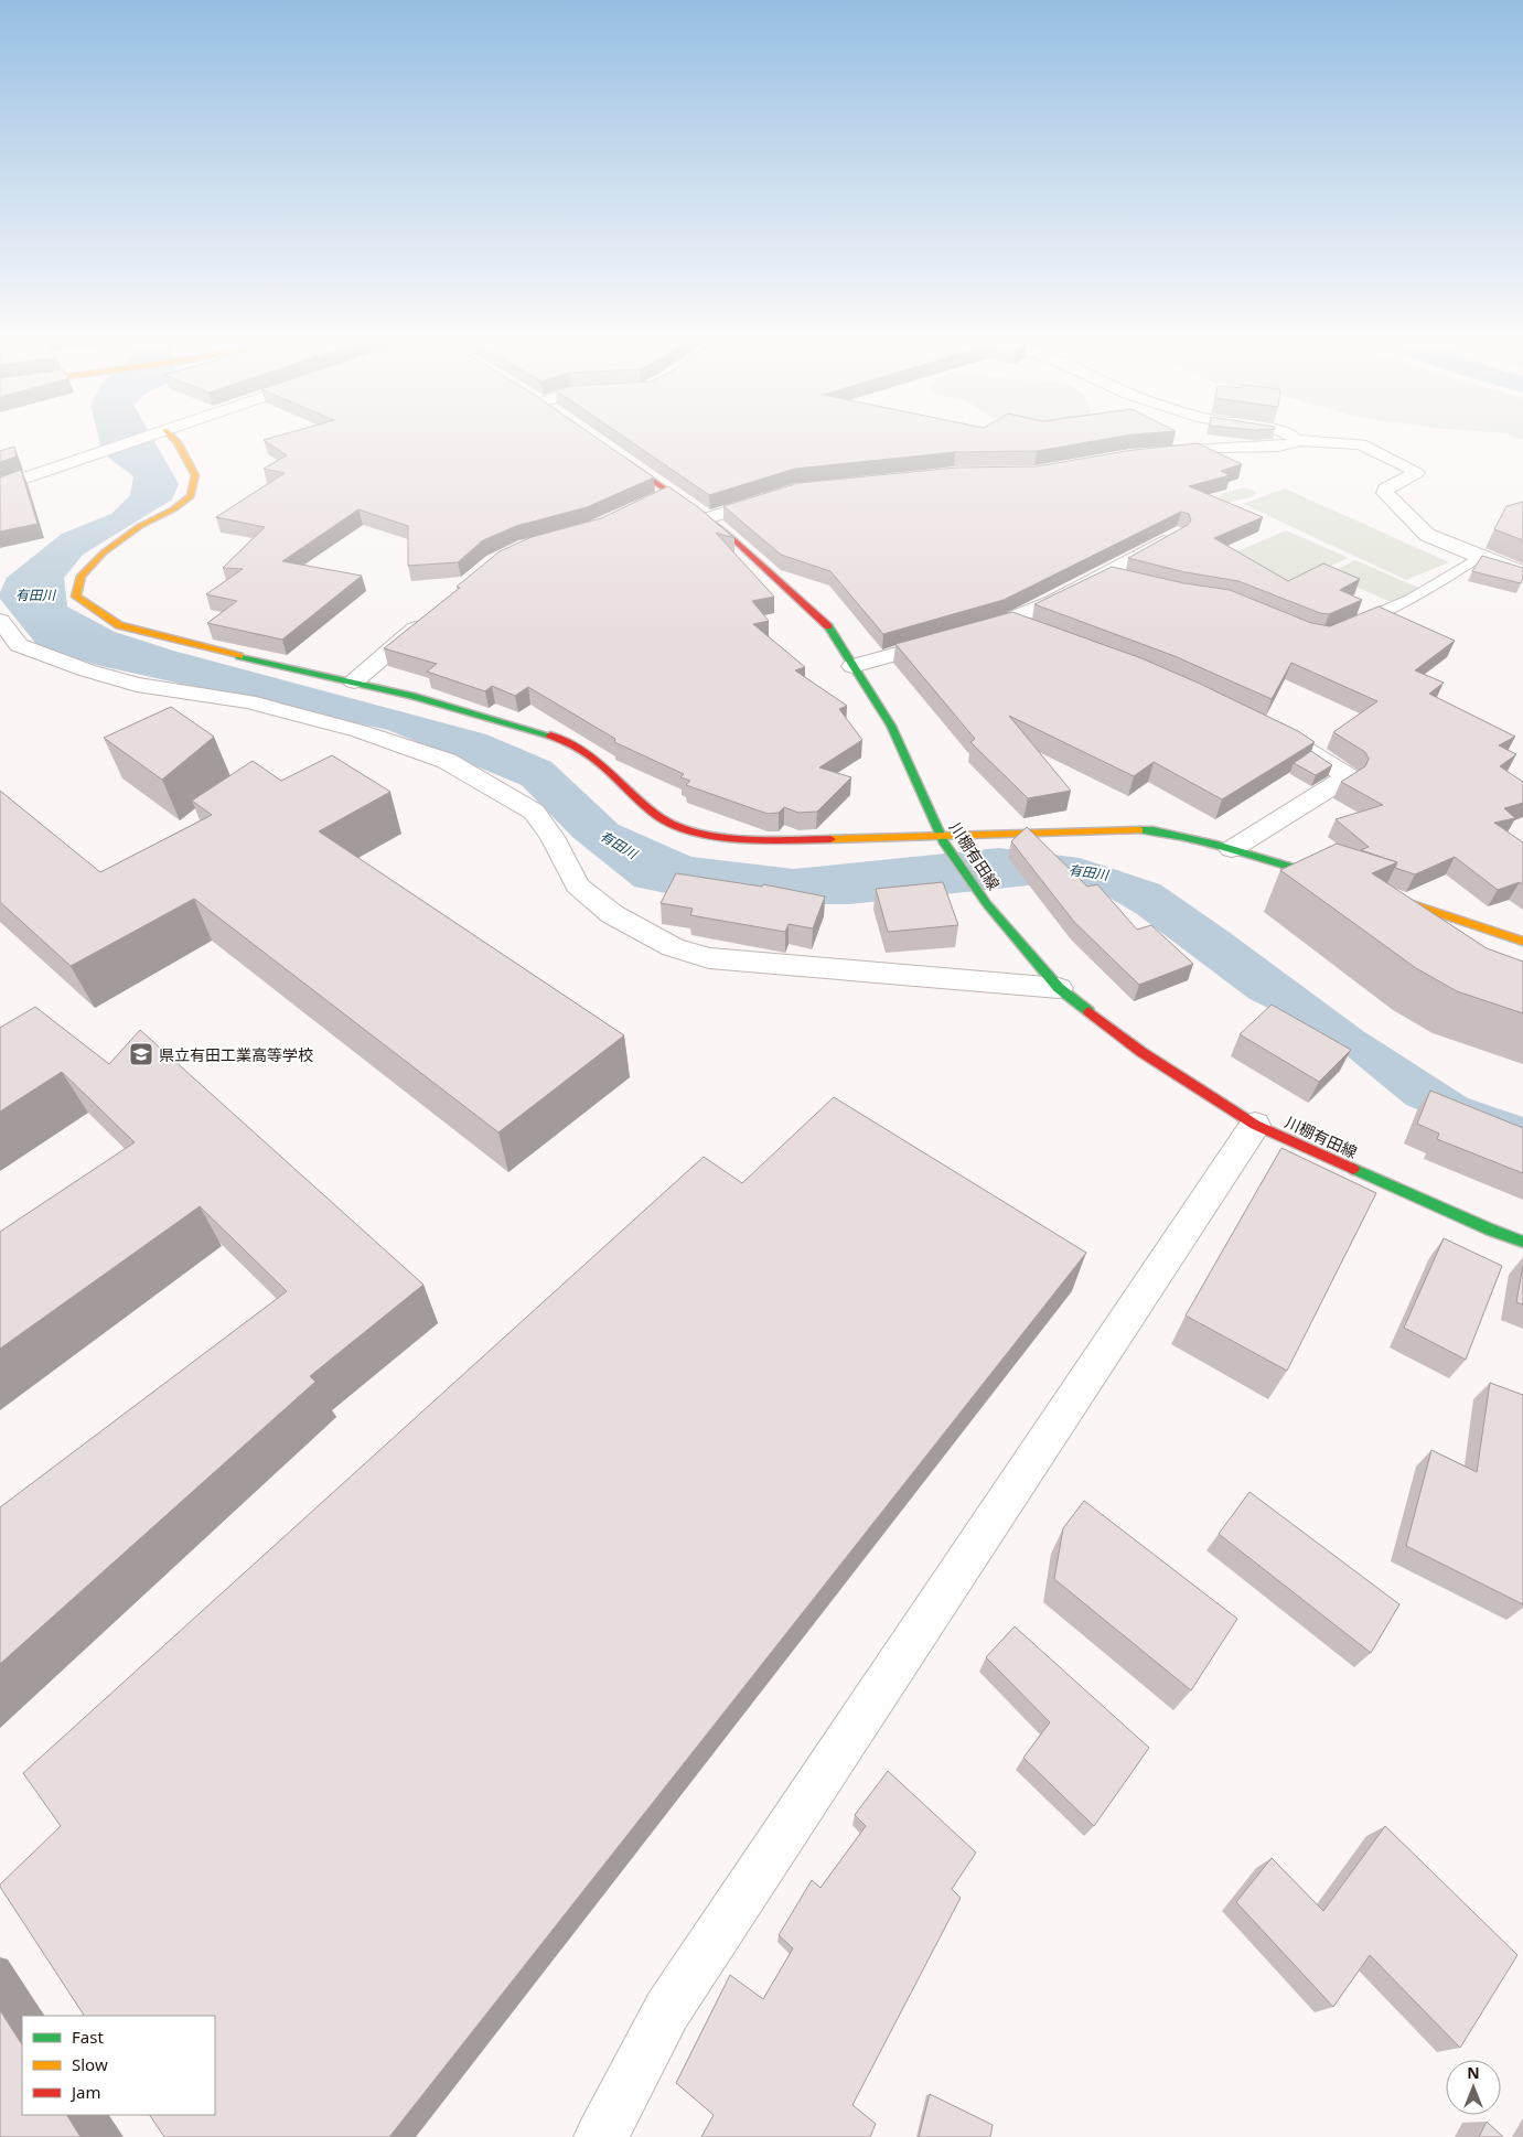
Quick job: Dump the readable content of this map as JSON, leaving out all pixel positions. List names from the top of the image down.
{
  "streets": {
    "main road": ["川棚有田線"]
  },
  "water": ["有田川"],
  "places": {
    "school or university": ["県立有田工業高等学校"]
  },
  "legend": ["Fast", "Slow", "Jam"],
  "north": "top"
}
